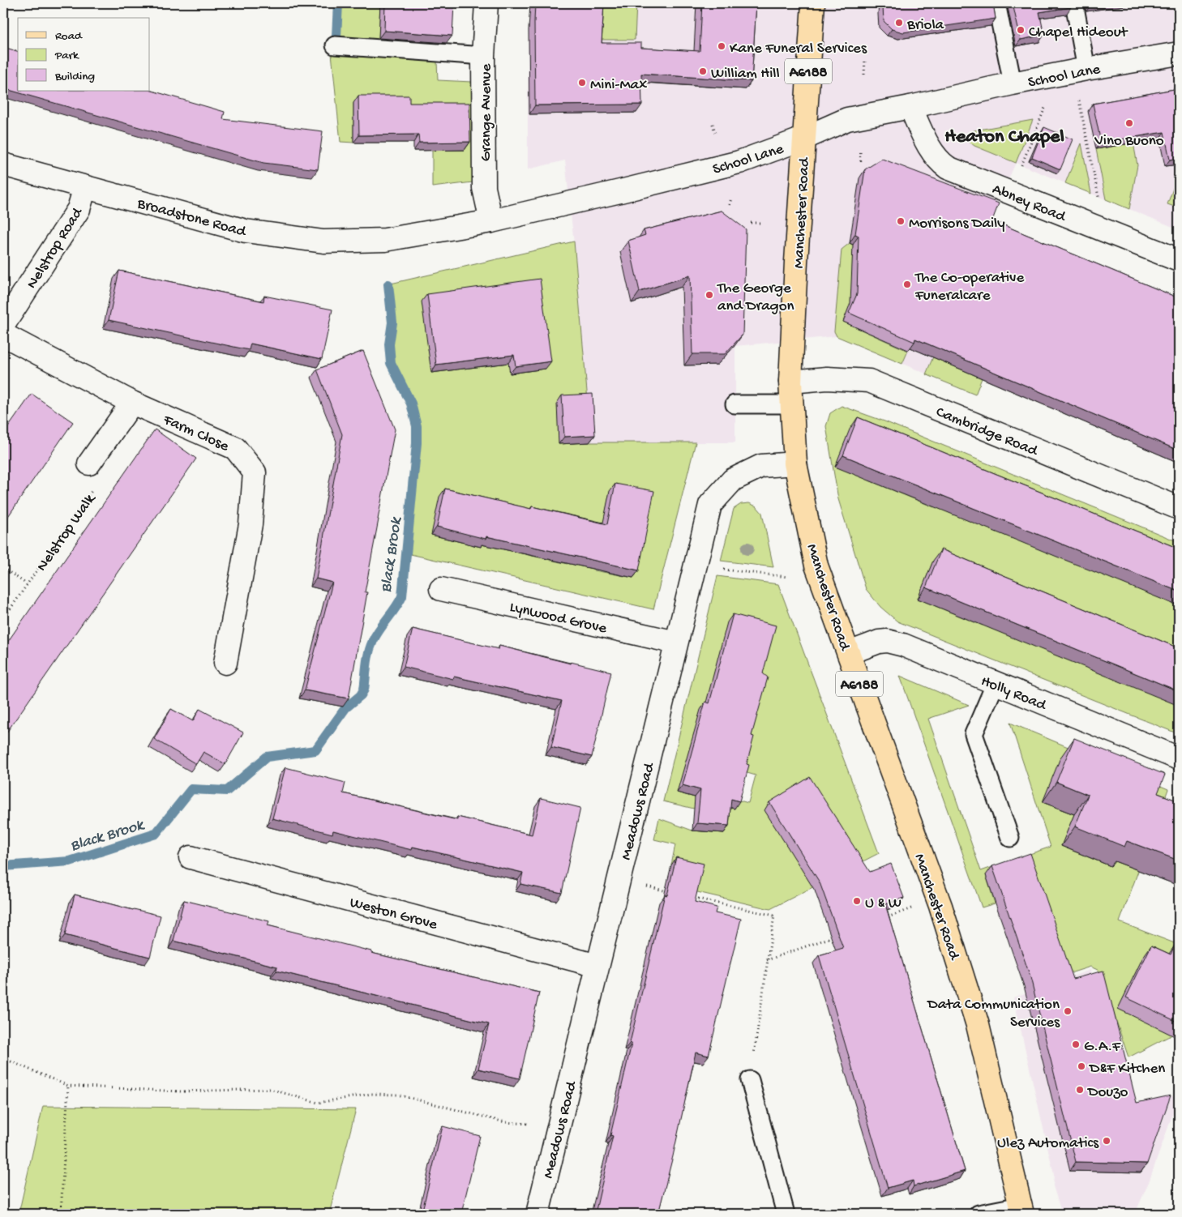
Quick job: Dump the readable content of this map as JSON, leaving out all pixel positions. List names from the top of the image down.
{
  "streets": {
    "main road": ["A6188", "Manchester Road"],
    "street": [
      "School Lane",
      "Grange Avenue",
      "Abney Road",
      "Broadstone Road",
      "Nelstrop Road",
      "Cambridge Road",
      "Farm Close",
      "Lynwood Grove",
      "Holly Road",
      "Meadows Road",
      "Weston Grove"
    ],
    "path": ["Nelstrop Walk"]
  },
  "crossings": [
    ["School Lane", "Grange Avenue"],
    ["School Lane", "Abney Road"],
    ["School Lane", "Manchester Road"],
    ["School Lane", "Broadstone Road"],
    ["Manchester Road", "Cambridge Road"],
    ["Manchester Road", "Holly Road"],
    ["Manchester Road", "Meadows Road"],
    ["Broadstone Road", "Nelstrop Road"],
    ["Lynwood Grove", "Meadows Road"],
    ["Meadows Road", "Weston Grove"]
  ],
  "districts": ["Heaton Chapel"],
  "water": ["Black Brook"],
  "places": [
    "Briola",
    "Chapel Hideout",
    "Kane Funeral Services",
    "William Hill",
    "Mini-Max",
    "Vino Buono",
    "Morrisons Daily",
    "The Co-operative Funeralcare",
    "The George and Dragon",
    "U & W",
    "Data Communication Services",
    "G.A.F",
    "D&F Kitchen",
    "Douzo",
    "Ulez Automatics"
  ],
  "legend": ["Road", "Park", "Building"]
}
